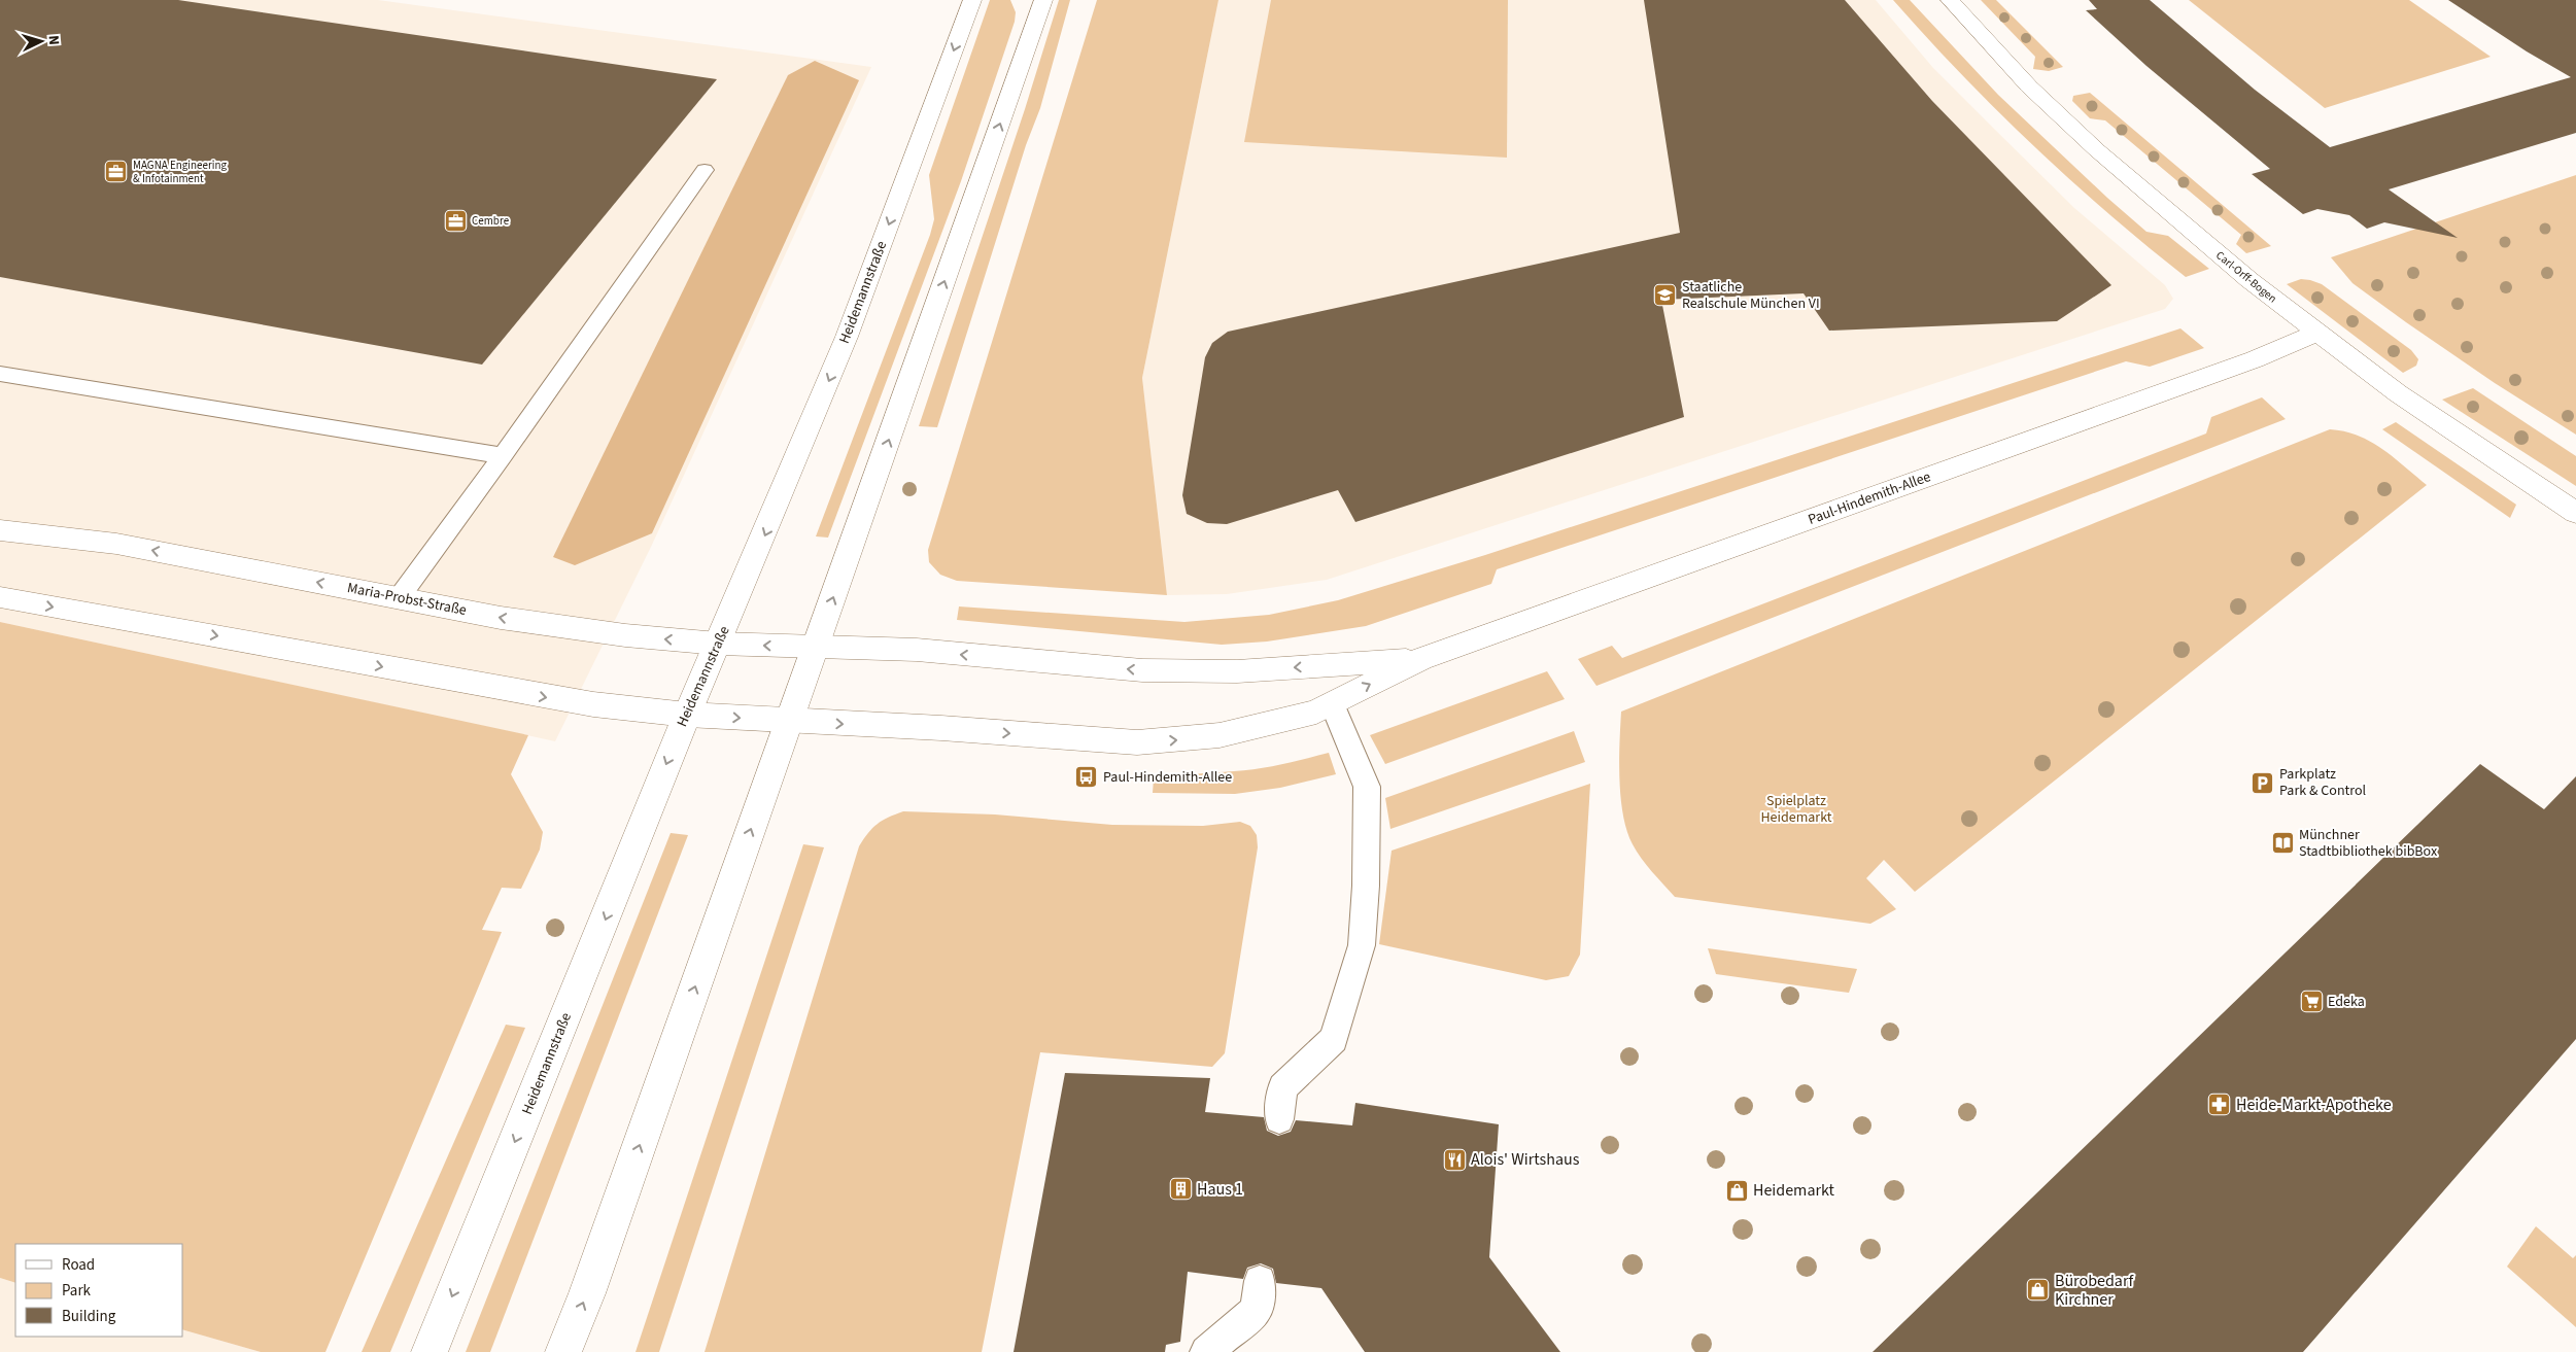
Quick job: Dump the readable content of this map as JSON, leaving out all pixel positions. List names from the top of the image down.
{
  "streets": {
    "street": [
      "Carl-Orff-Bogen",
      "Heidemannstraße",
      "Paul-Hindemith-Allee",
      "Maria-Probst-Straße"
    ]
  },
  "crossings": [
    ["Carl-Orff-Bogen", "Paul-Hindemith-Allee"],
    ["Heidemannstraße", "Paul-Hindemith-Allee"],
    ["Heidemannstraße", "Maria-Probst-Straße"],
    ["Paul-Hindemith-Allee", "Maria-Probst-Straße"]
  ],
  "parks": ["Spielplatz Heidemarkt"],
  "places": {
    "office": ["MAGNA Engineering & Infotainment", "Cembre"],
    "school or university": ["Staatliche Realschule München VI"],
    "bus stop": ["Paul-Hindemith-Allee"],
    "parking": ["Parkplatz Park & Control"],
    "library": ["Münchner Stadtbibliothek bibBox"],
    "supermarket": ["Edeka"],
    "pharmacy": ["Heide-Markt-Apotheke"],
    "restaurant": ["Alois' Wirtshaus"],
    "building": ["Haus 1"],
    "shop": ["Heidemarkt", "Bürobedarf Kirchner"]
  },
  "legend": ["Road", "Park", "Building"],
  "north": "right"
}
